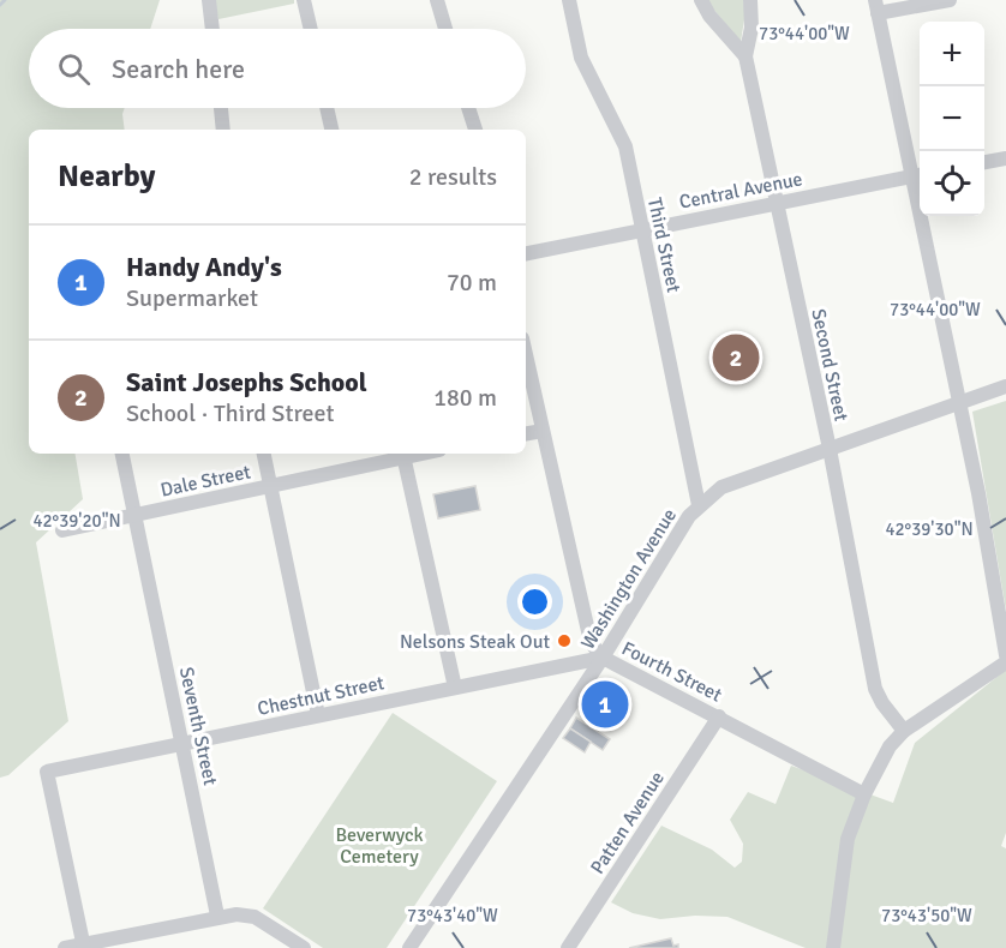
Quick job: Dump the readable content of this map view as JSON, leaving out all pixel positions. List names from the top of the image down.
{
  "streets": {
    "street": [
      "Central Avenue",
      "Third Street",
      "Second Street",
      "Dale Street",
      "Washington Avenue",
      "Fourth Street",
      "Chestnut Street",
      "Seventh Street",
      "Patten Avenue"
    ]
  },
  "crossings": [
    ["Central Avenue", "Third Street"],
    ["Central Avenue", "Second Street"],
    ["Third Street", "Washington Avenue"],
    ["Second Street", "Washington Avenue"],
    ["Dale Street", "Seventh Street"],
    ["Washington Avenue", "Fourth Street"],
    ["Washington Avenue", "Chestnut Street"],
    ["Fourth Street", "Chestnut Street"],
    ["Fourth Street", "Patten Avenue"],
    ["Chestnut Street", "Seventh Street"]
  ],
  "parks": ["Beverwyck Cemetery"],
  "places": ["Nelsons Steak Out"],
  "page": {
    "map_buttons": ["+", "−"],
    "search": "Search here",
    "heading": ["Nearby", "2 results"],
    "list": [
      {
        "mark": "1",
        "name": "Handy Andy's",
        "note": "Supermarket",
        "value": "70 m"
      },
      {
        "mark": "2",
        "name": "Saint Josephs School",
        "note": "School · Third Street",
        "value": "180 m"
      }
    ],
    "pins": ["2", "1"]
  },
  "coordinates": [
    "73°44'00\"W",
    "42°39'20\"N",
    "42°39'30\"N",
    "73°43'40\"W",
    "73°43'50\"W"
  ]
}
